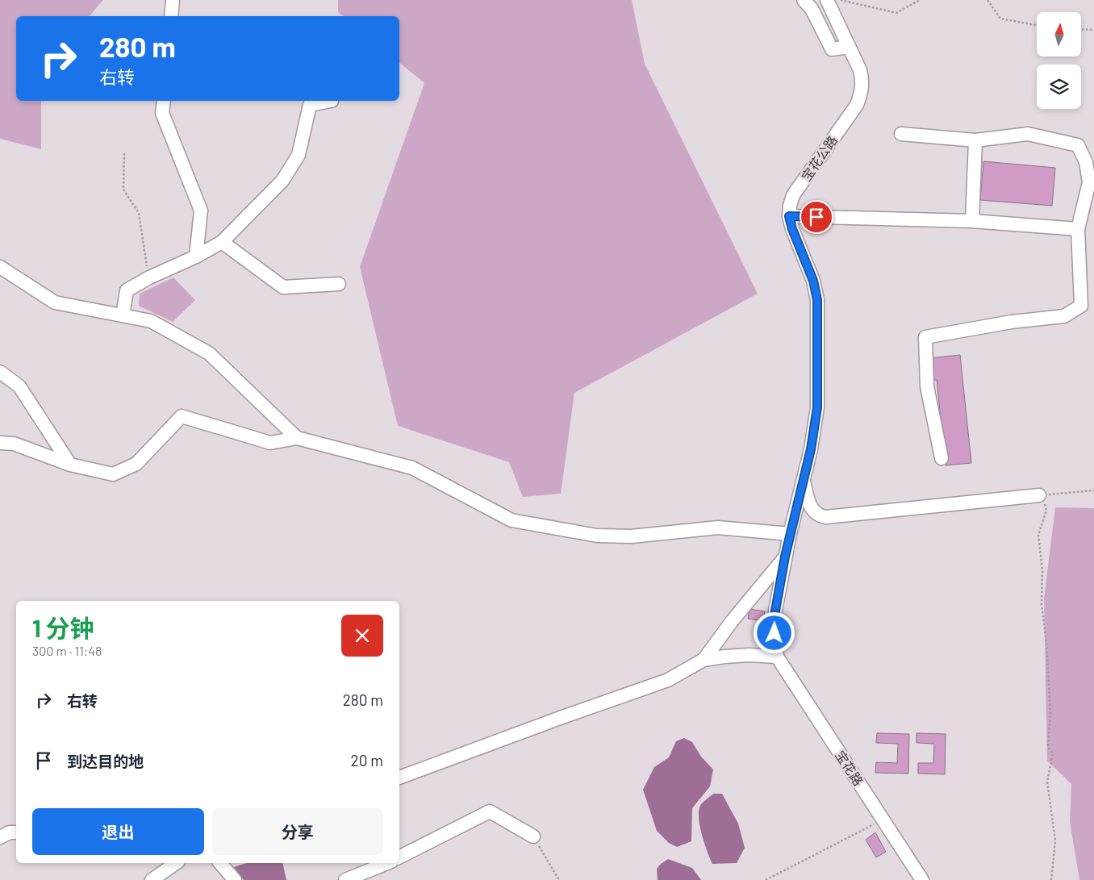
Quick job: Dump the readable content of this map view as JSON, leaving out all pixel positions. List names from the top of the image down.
{
  "streets": {
    "street": ["宝花公路", "宝花路"]
  },
  "crossings": [
    ["宝花公路", "宝花路"]
  ],
  "north": "top",
  "page": {
    "turn": ["280 m", "右转"],
    "heading": ["1 分钟", "300 m · 11:48"],
    "list": [
      {
        "name": "右转",
        "value": "280 m"
      },
      {
        "name": "到达目的地",
        "value": "20 m"
      }
    ],
    "buttons": ["退出", "分享"]
  }
}
